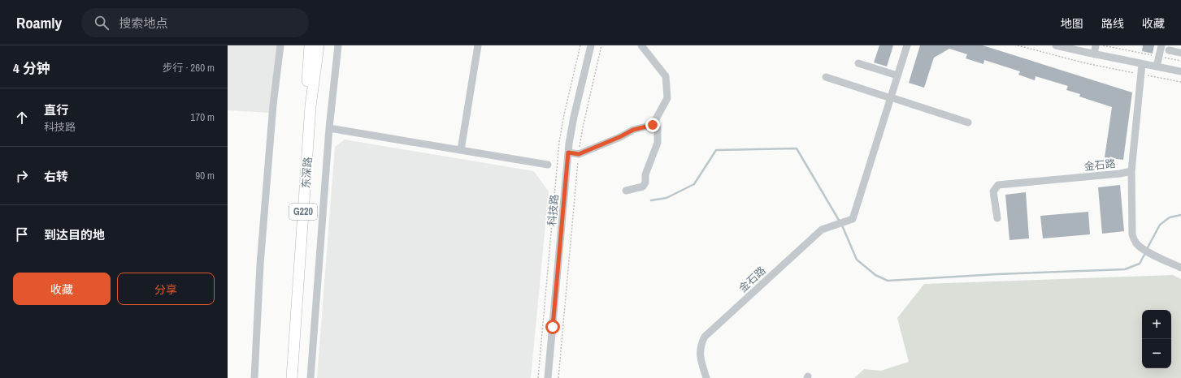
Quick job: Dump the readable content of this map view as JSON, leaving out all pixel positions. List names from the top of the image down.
{
  "streets": {
    "highway": ["东深路", "G220"],
    "street": ["金石路", "科技路"]
  },
  "page": {
    "header": "Roamly",
    "search": "搜索地点",
    "nav": ["地图", "路线", "收藏"],
    "heading": ["4 分钟", "步行 · 260 m"],
    "list": [
      ["直行", "科技路", "170 m"],
      ["右转", "90 m"],
      "到达目的地"
    ],
    "buttons": ["收藏", "分享"],
    "map_buttons": ["+", "−"]
  }
}
